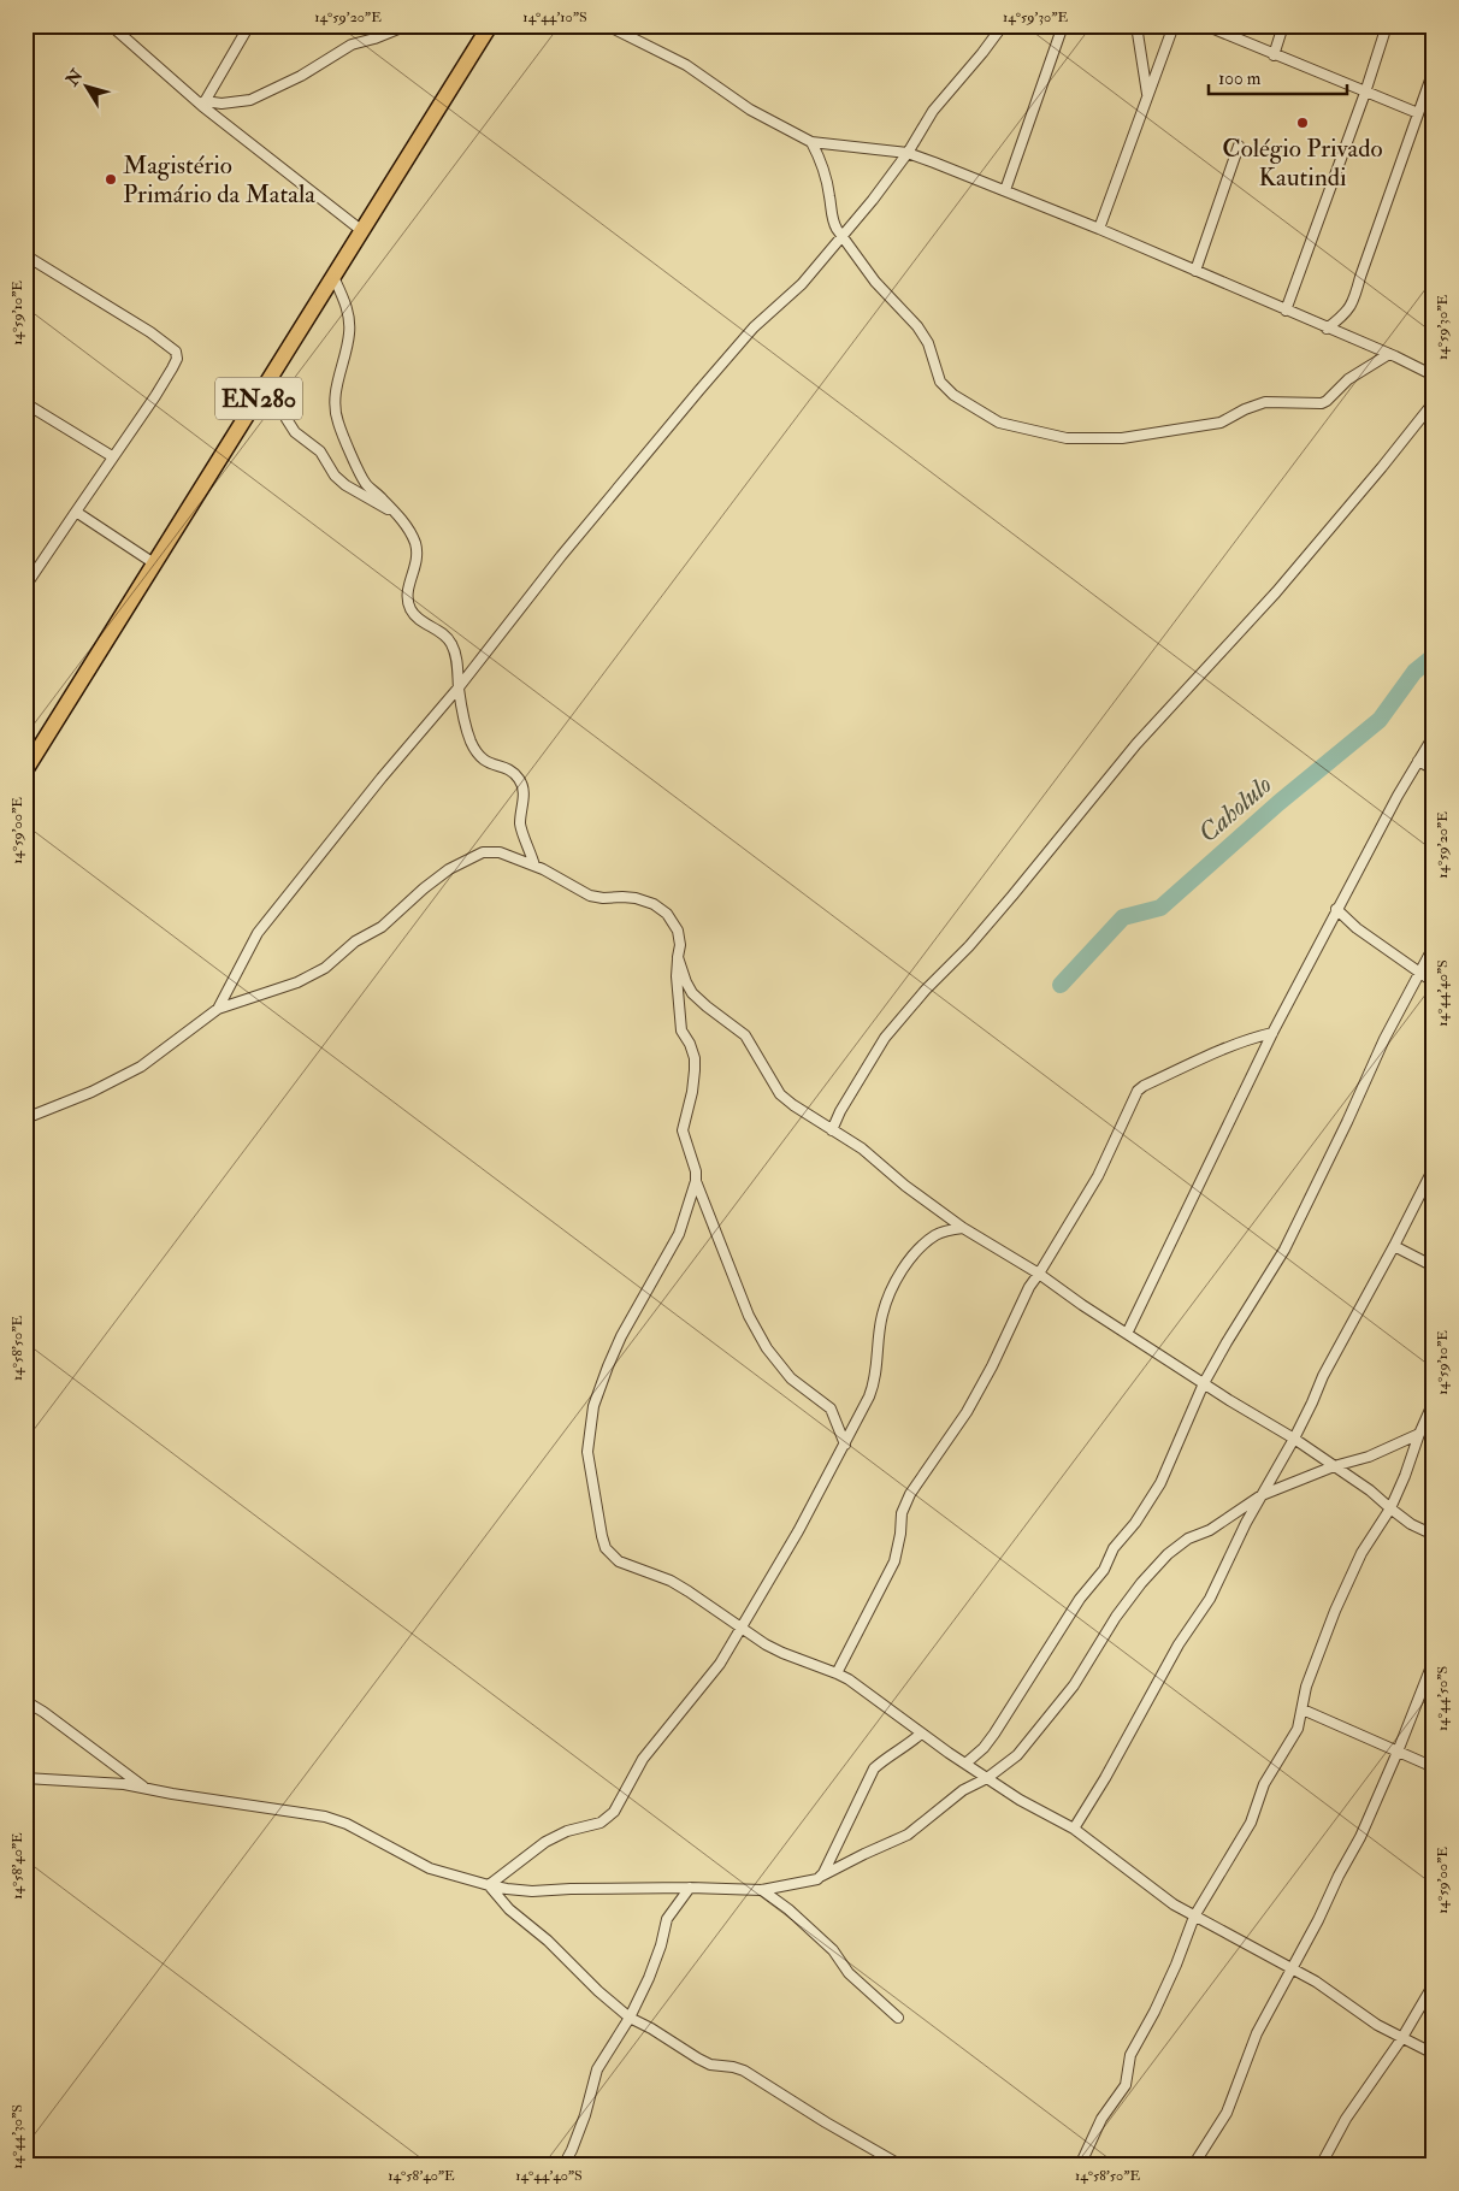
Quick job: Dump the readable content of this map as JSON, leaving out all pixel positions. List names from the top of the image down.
{
  "streets": {
    "main road": ["EN280"]
  },
  "water": ["Caholulo"],
  "places": ["Colégio Privado Kautindi", "Magistério Primário da Matala"],
  "scale_bar": "100 m",
  "north": "top left",
  "coordinates": [
    "14°59'20\"E",
    "14°44'10\"S",
    "14°59'30\"E",
    "14°59'10\"E",
    "14°59'00\"E",
    "14°44'40\"S",
    "14°58'50\"E",
    "14°44'50\"S",
    "14°58'40\"E",
    "14°44'30\"S"
  ]
}
